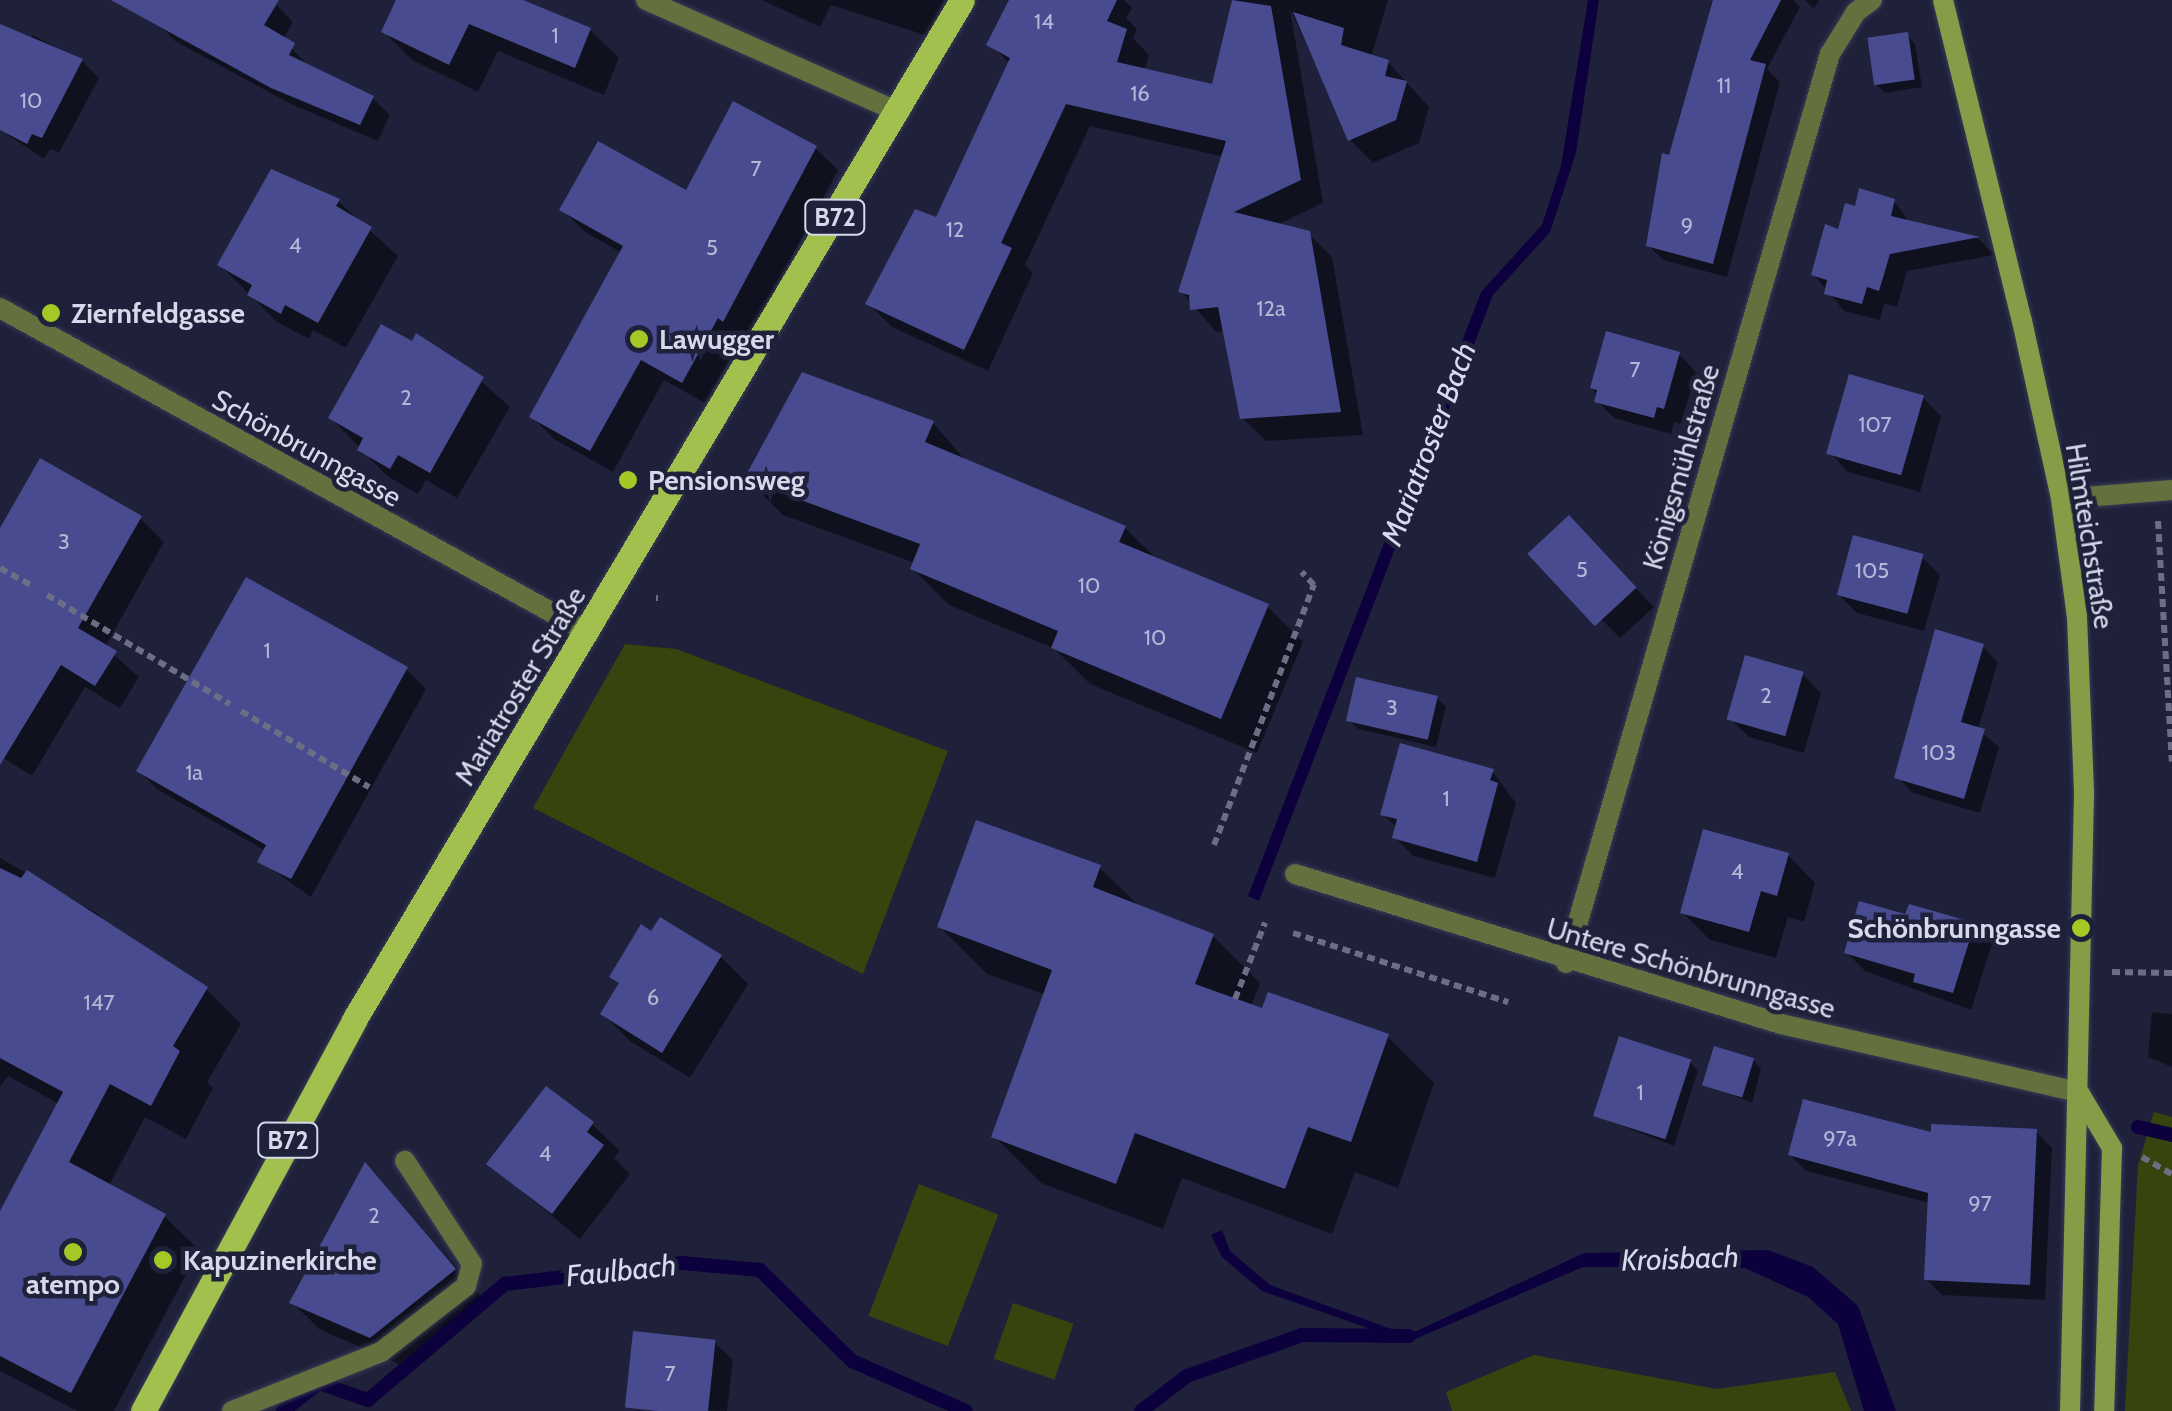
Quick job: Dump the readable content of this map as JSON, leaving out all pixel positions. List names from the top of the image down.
{
  "streets": {
    "main road": ["B72", "Hilmteichstraße", "Mariatroster Straße"],
    "street": ["Schönbrunngasse", "Königsmühlstraße", "Untere Schönbrunngasse"]
  },
  "crossings": [
    ["Schönbrunngasse", "Mariatroster Straße"],
    ["Königsmühlstraße", "Untere Schönbrunngasse"],
    ["Hilmteichstraße", "Untere Schönbrunngasse"]
  ],
  "water": ["Mariatroster Bach", "Kroisbach", "Faulbach"],
  "places": [
    "Ziernfeldgasse",
    "Lawugger",
    "Pensionsweg",
    "Schönbrunngasse",
    "atempo",
    "Kapuzinerkirche"
  ],
  "house_numbers": [
    "14",
    "1",
    "11",
    "16",
    "10",
    "7",
    "9",
    "12",
    "4",
    "5",
    "12a",
    "7",
    "2",
    "107",
    "3",
    "5",
    "105",
    "10",
    "10",
    "1",
    "2",
    "3",
    "103",
    "1a",
    "1",
    "4",
    "6",
    "147",
    "1",
    "97a",
    "4",
    "97",
    "2",
    "7"
  ]
}
